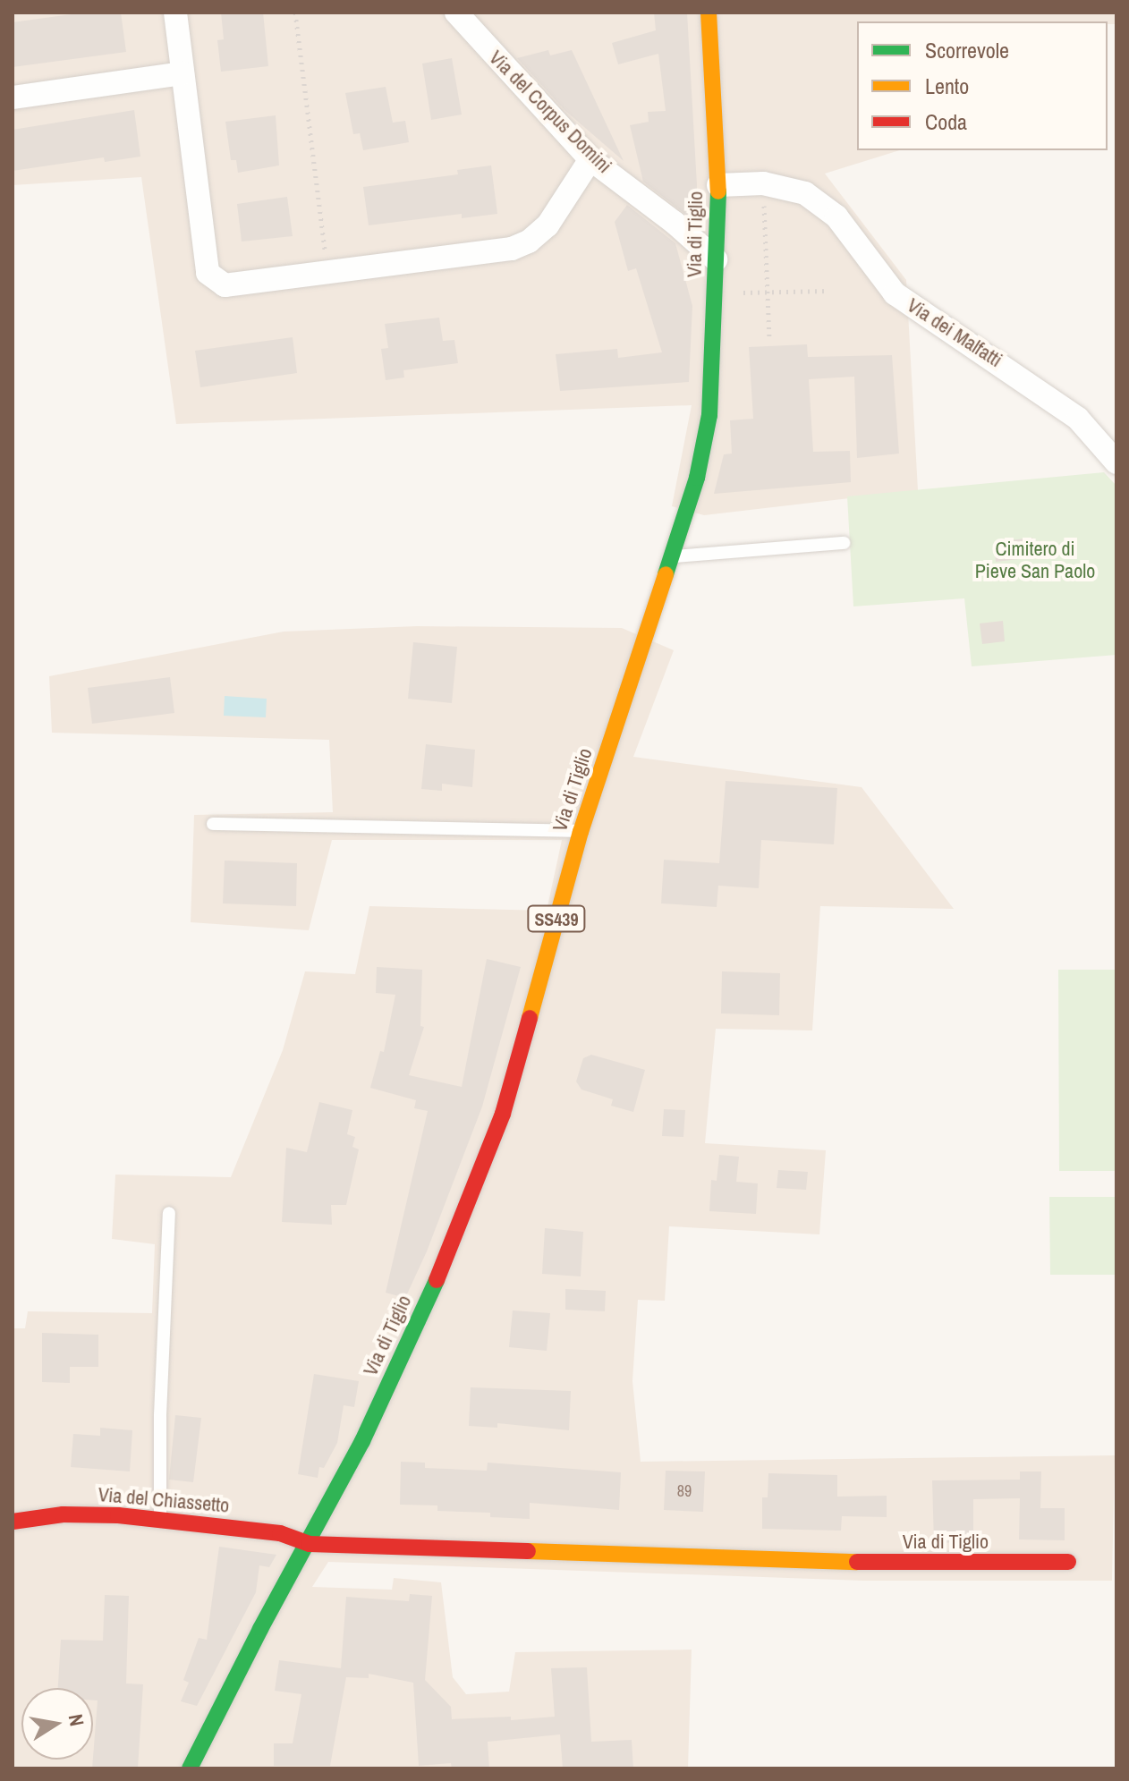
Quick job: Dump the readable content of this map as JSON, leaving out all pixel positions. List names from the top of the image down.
{
  "streets": {
    "main road": ["Via di Tiglio", "SS439", "Via del Chiassetto"],
    "street": ["Via del Corpus Domini", "Via dei Malfatti"]
  },
  "crossings": [
    ["Via del Corpus Domini", "Via di Tiglio"],
    ["Via di Tiglio", "Via dei Malfatti"],
    ["Via di Tiglio", "Via del Chiassetto"]
  ],
  "parks": ["Cimitero di Pieve San Paolo"],
  "house_numbers": ["89"],
  "legend": ["Scorrevole", "Lento", "Coda"],
  "north": "right"
}
